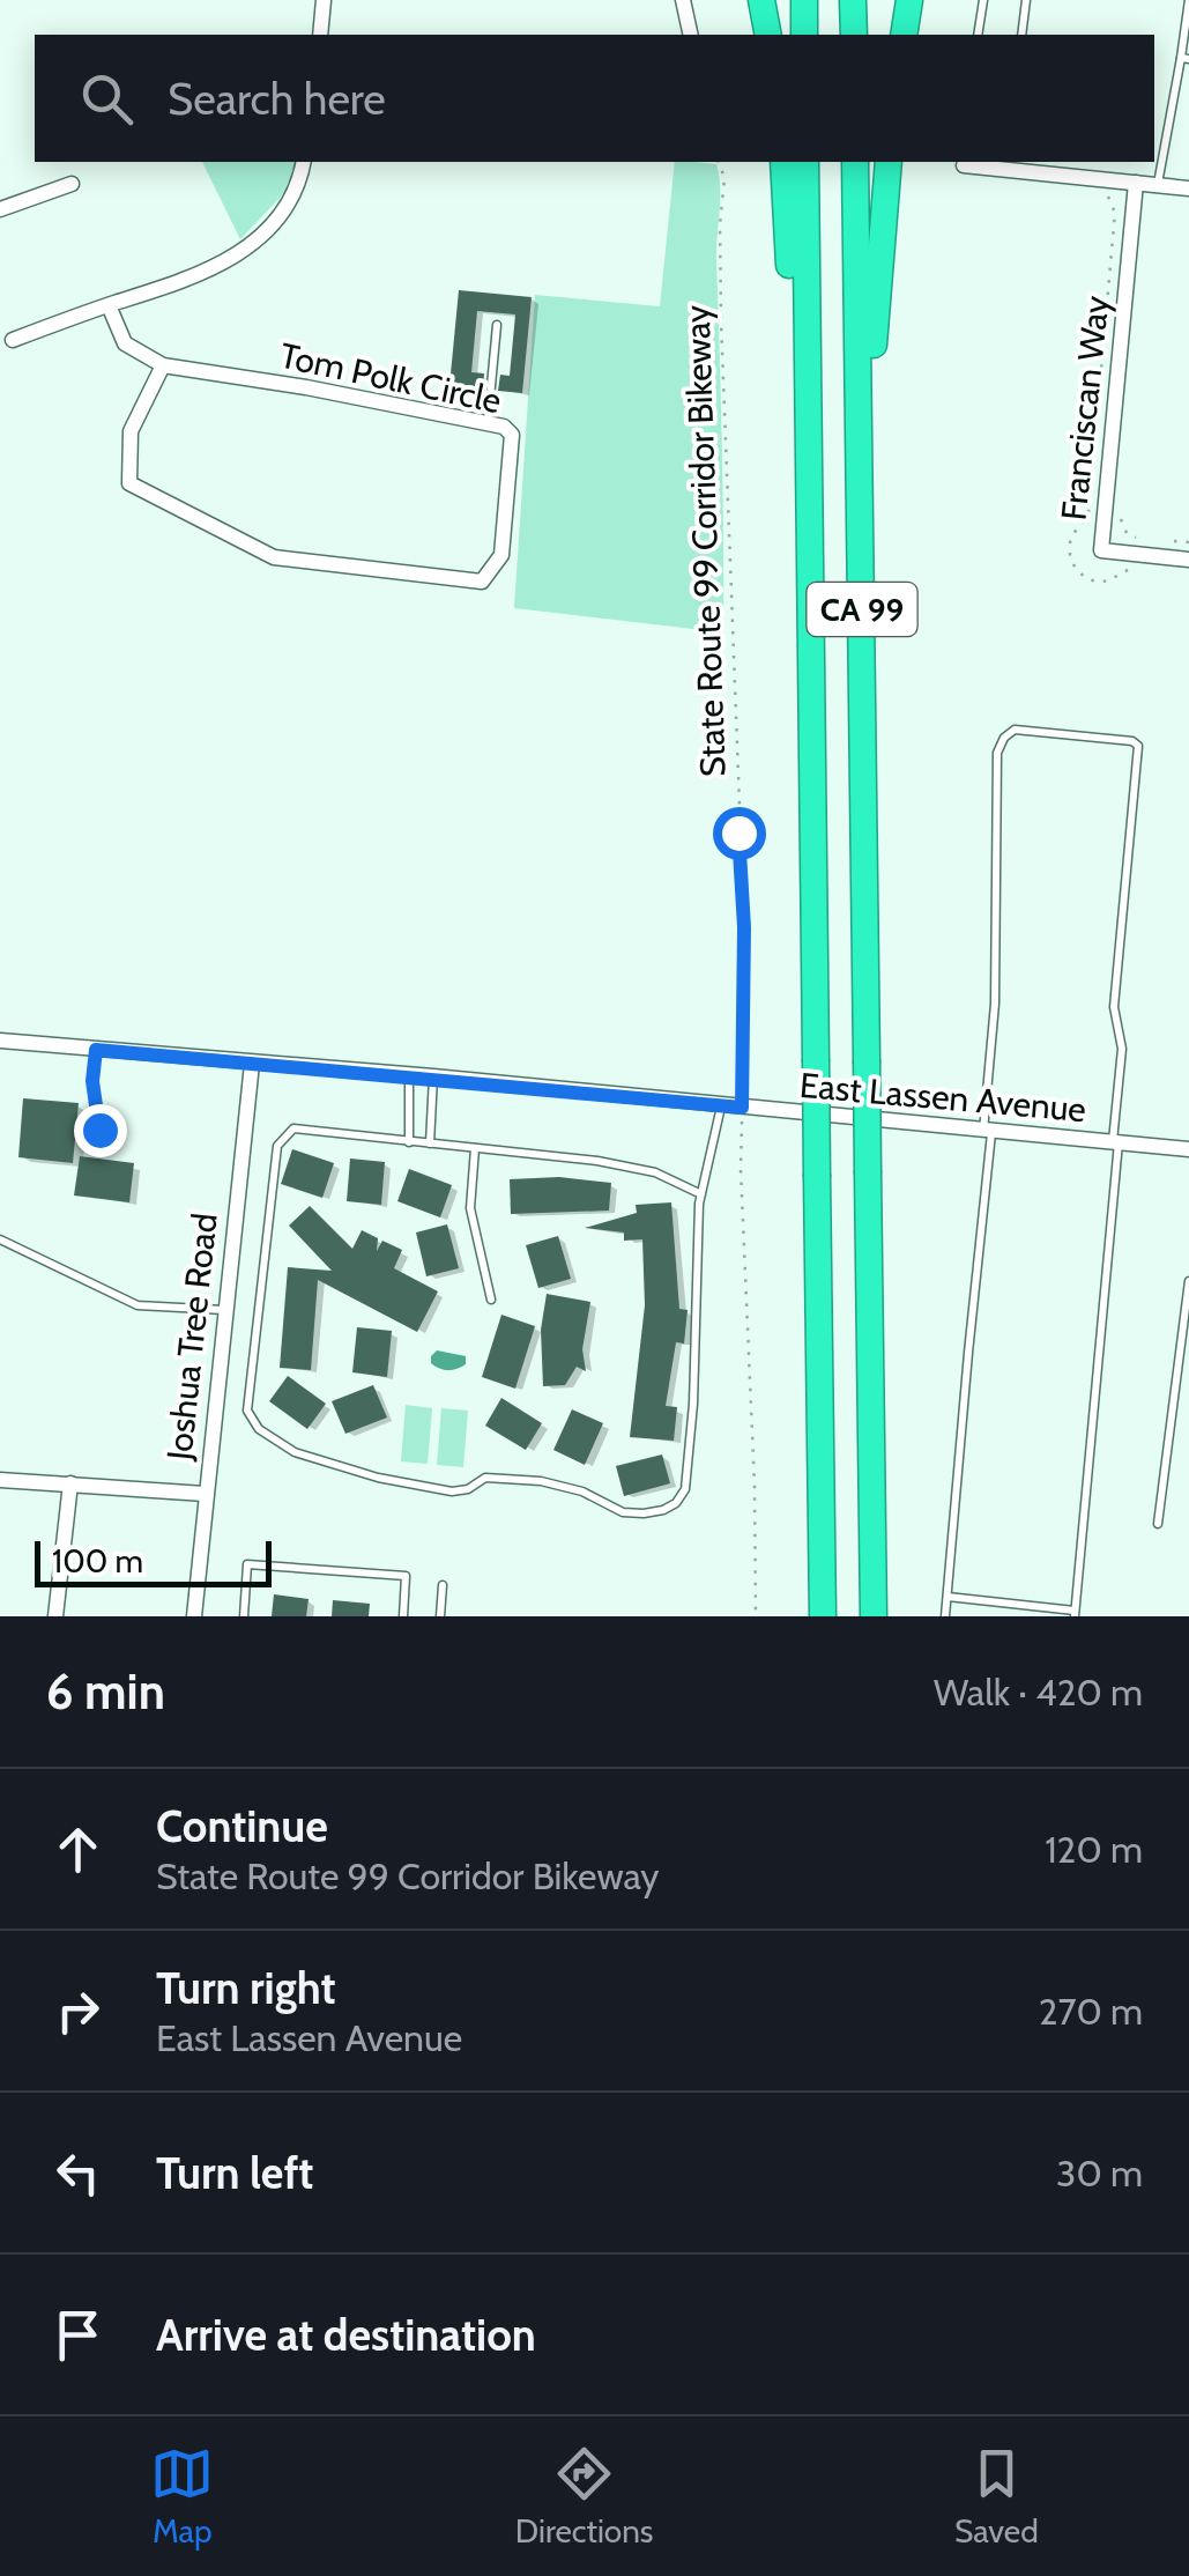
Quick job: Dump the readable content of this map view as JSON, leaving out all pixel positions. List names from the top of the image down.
{
  "streets": {
    "highway": ["CA 99"],
    "street": [
      "Tom Polk Circle",
      "Franciscan Way",
      "East Lassen Avenue",
      "Joshua Tree Road"
    ],
    "path": ["State Route 99 Corridor Bikeway"]
  },
  "crossings": [
    ["State Route 99 Corridor Bikeway", "East Lassen Avenue"],
    ["East Lassen Avenue", "Joshua Tree Road"]
  ],
  "scale_bar": "100 m",
  "page": {
    "search": "Search here",
    "scale": "100 m",
    "heading": ["6 min", "Walk · 420 m"],
    "list": [
      ["Continue", "State Route 99 Corridor Bikeway", "120 m"],
      ["Turn right", "East Lassen Avenue", "270 m"],
      ["Turn left", "30 m"],
      "Arrive at destination"
    ],
    "nav": ["Map", "Directions", "Saved"]
  }
}
